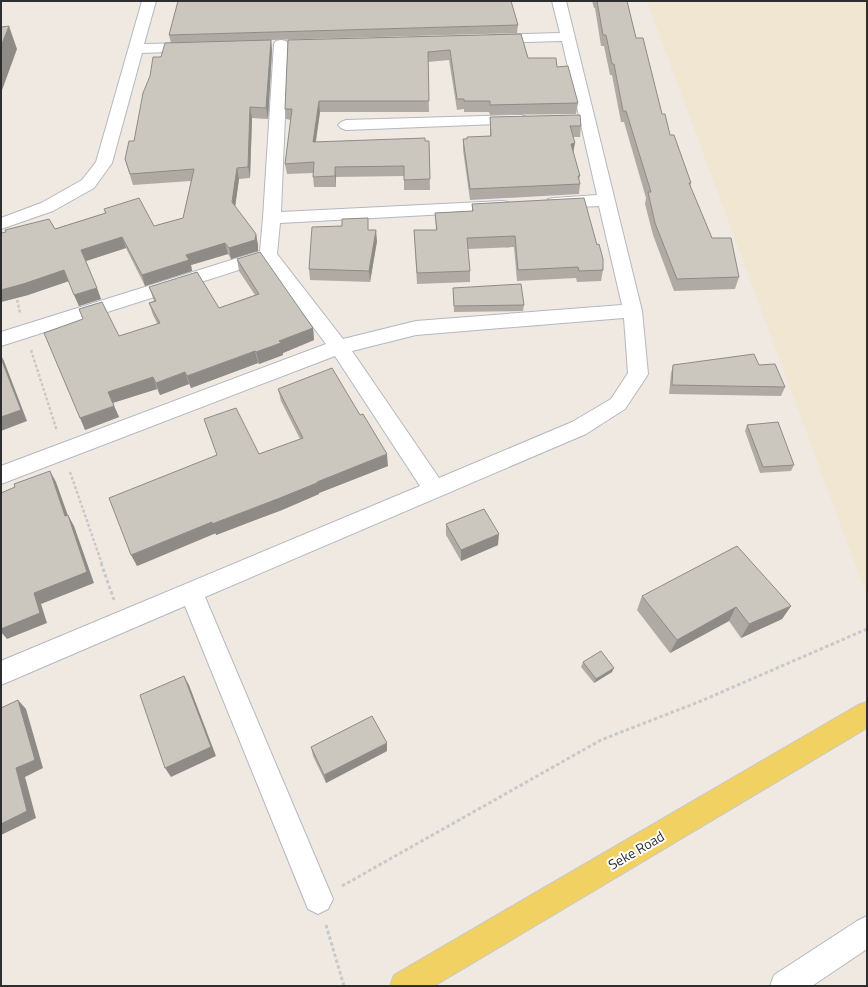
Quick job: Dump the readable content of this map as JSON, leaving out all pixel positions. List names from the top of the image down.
{
  "streets": {
    "main road": ["Seke Road"]
  }
}
